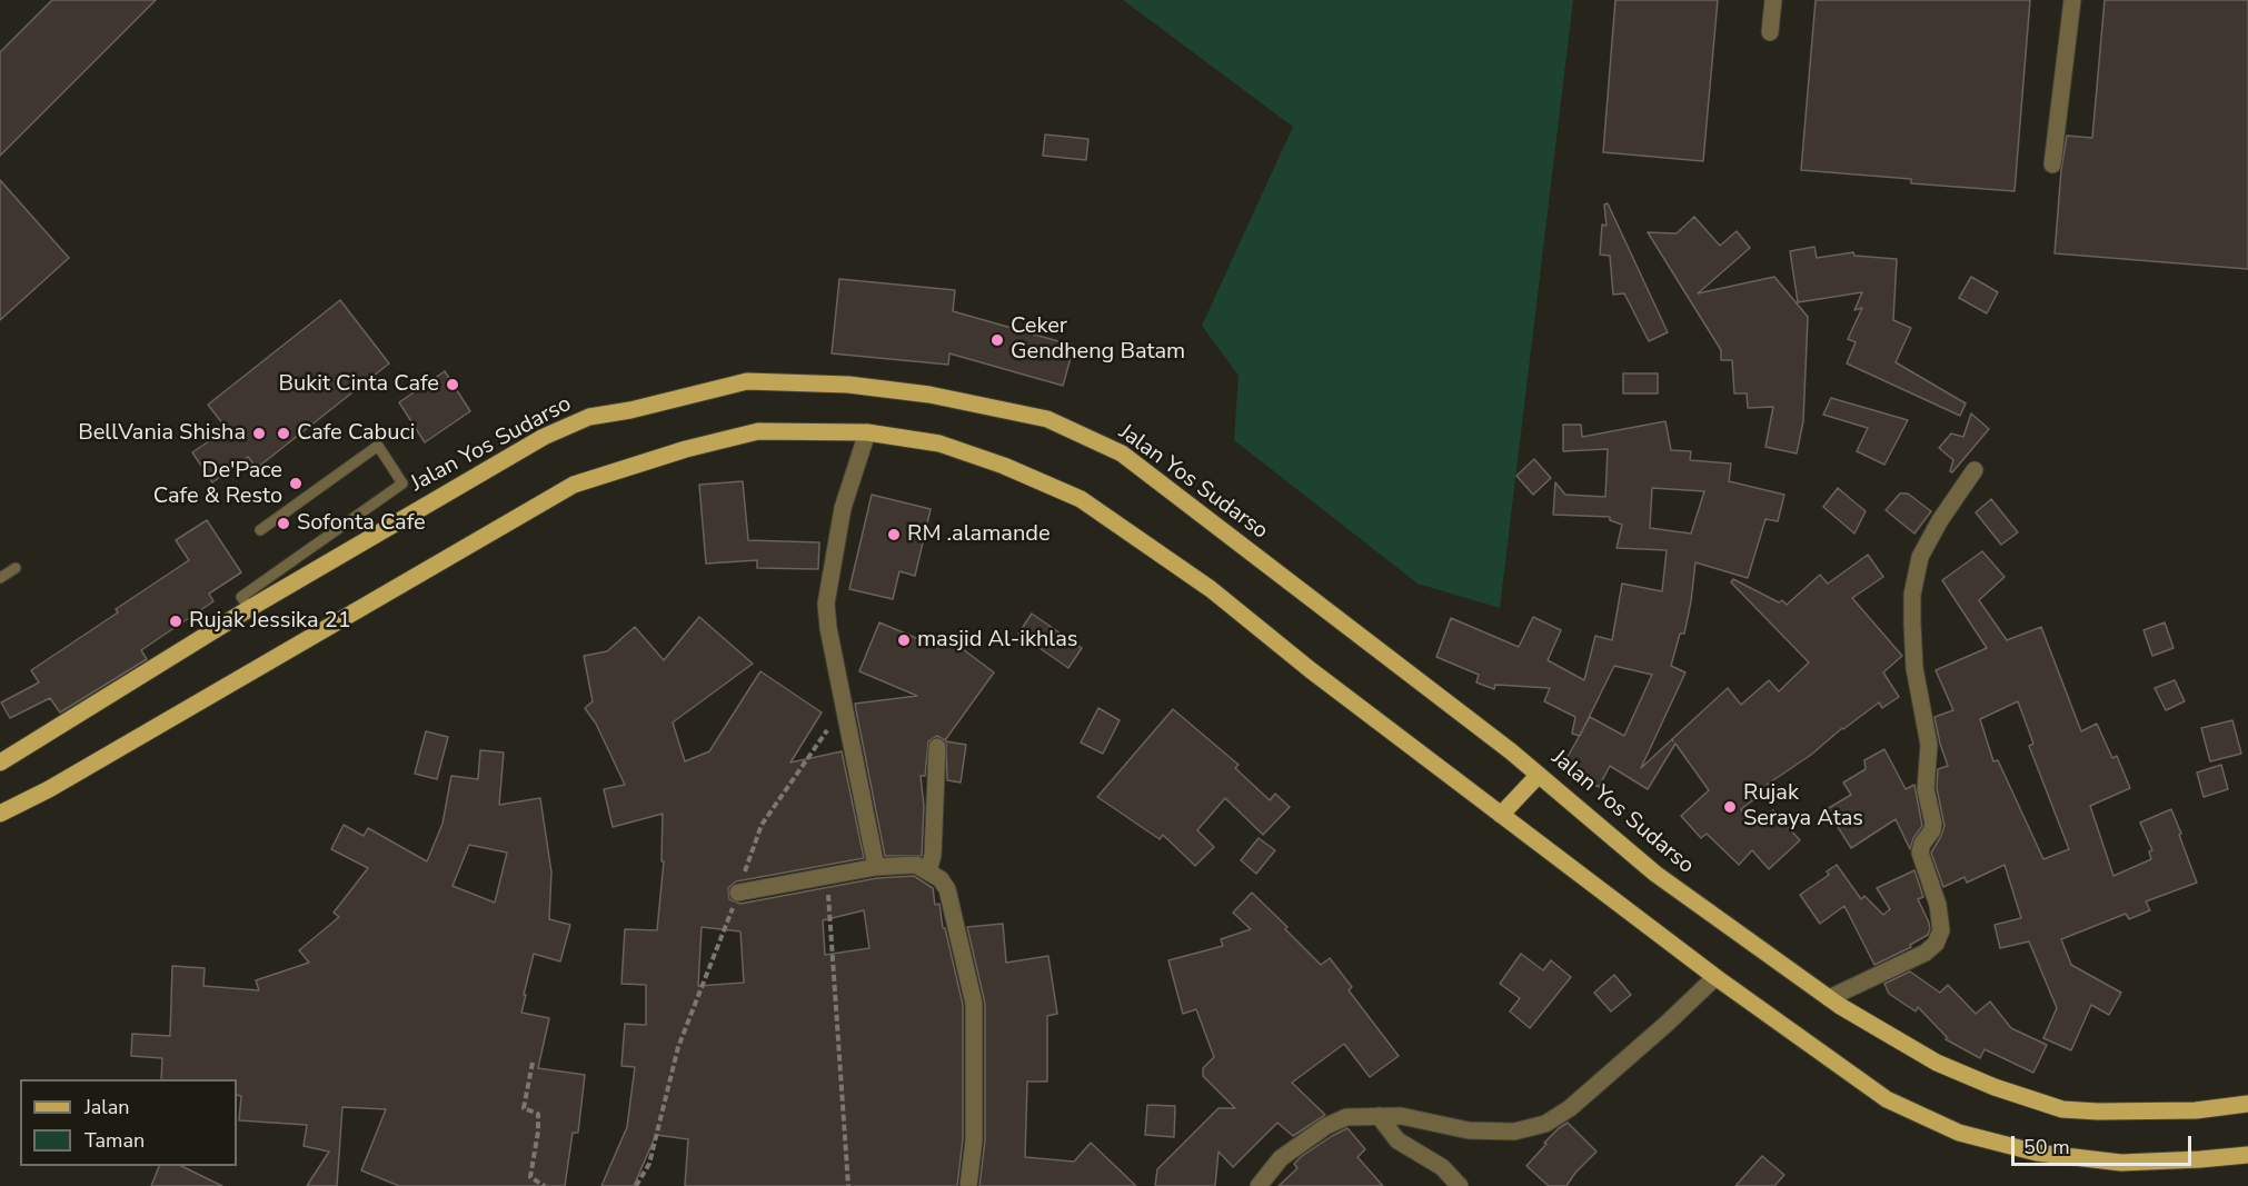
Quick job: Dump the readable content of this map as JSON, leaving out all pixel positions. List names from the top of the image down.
{
  "streets": {
    "main road": ["Jalan Yos Sudarso"]
  },
  "places": [
    "Ceker Gendheng Batam",
    "Bukit Cinta Cafe",
    "BellVania Shisha",
    "Cafe Cabuci",
    "De'Pace Cafe & Resto",
    "Sofonta Cafe",
    "RM .alamande",
    "Rujak Jessika 21",
    "masjid Al-ikhlas",
    "Rujak Seraya Atas"
  ],
  "legend": ["Jalan", "Taman"],
  "scale_bar": "50 m"
}
